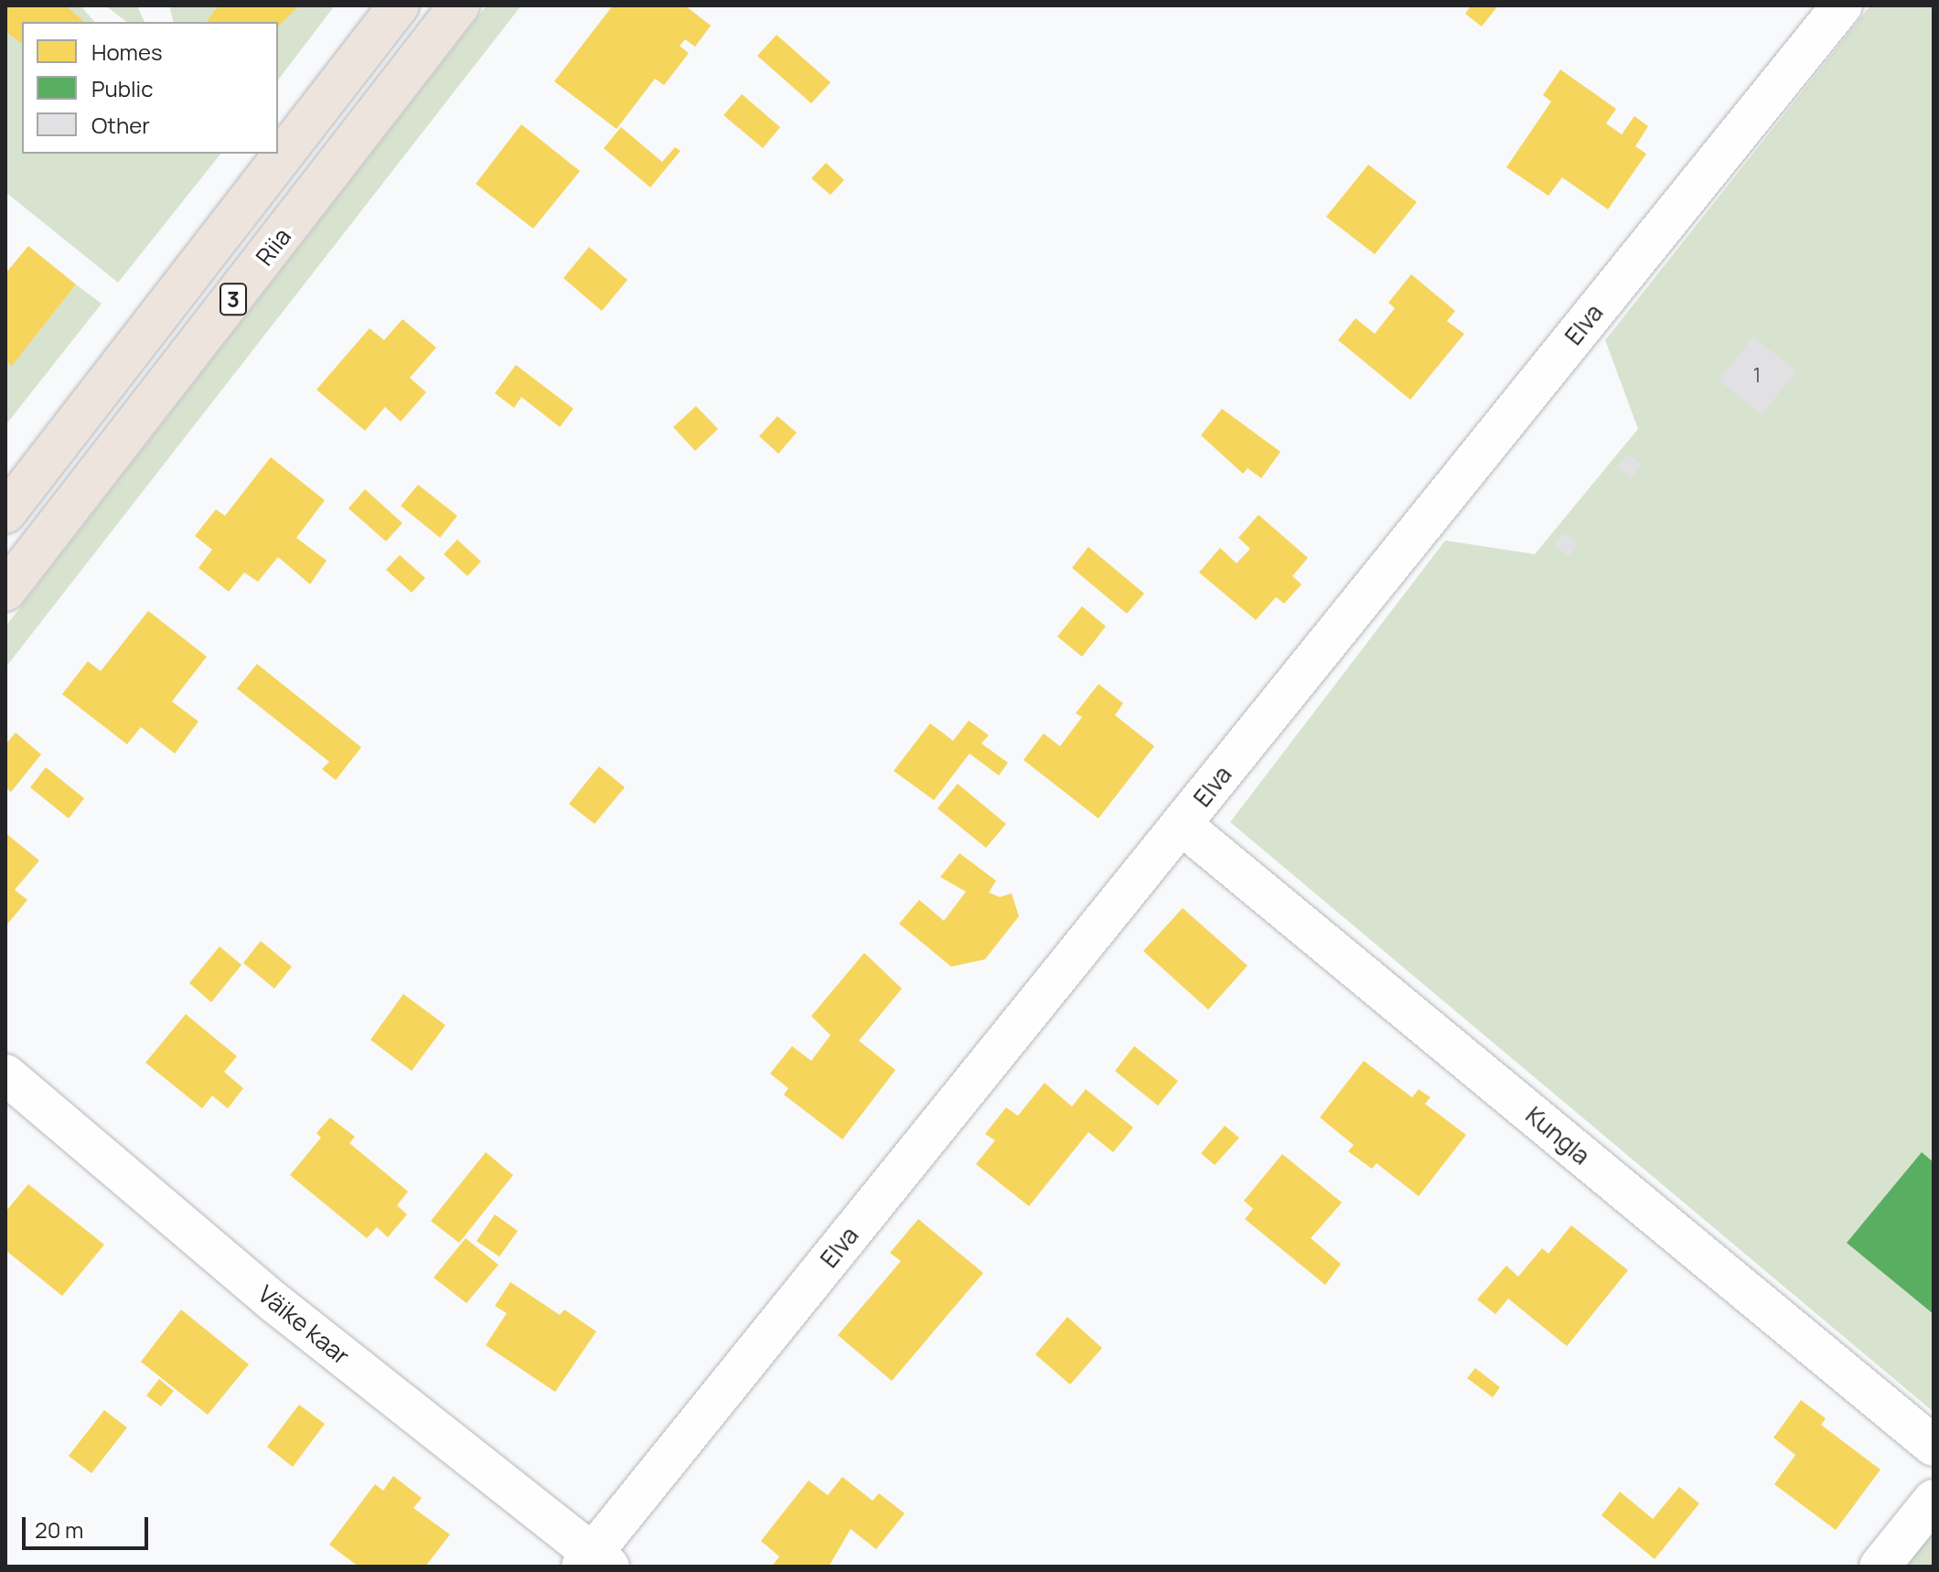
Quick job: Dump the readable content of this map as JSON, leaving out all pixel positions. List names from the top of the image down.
{
  "streets": {
    "highway": ["Riia", "3"],
    "street": ["Elva", "Kungla", "Väike kaar"]
  },
  "crossings": [
    ["Elva", "Kungla"],
    ["Elva", "Väike kaar"]
  ],
  "house_numbers": ["1"],
  "legend": ["Homes", "Public", "Other"],
  "scale_bar": "20 m"
}
